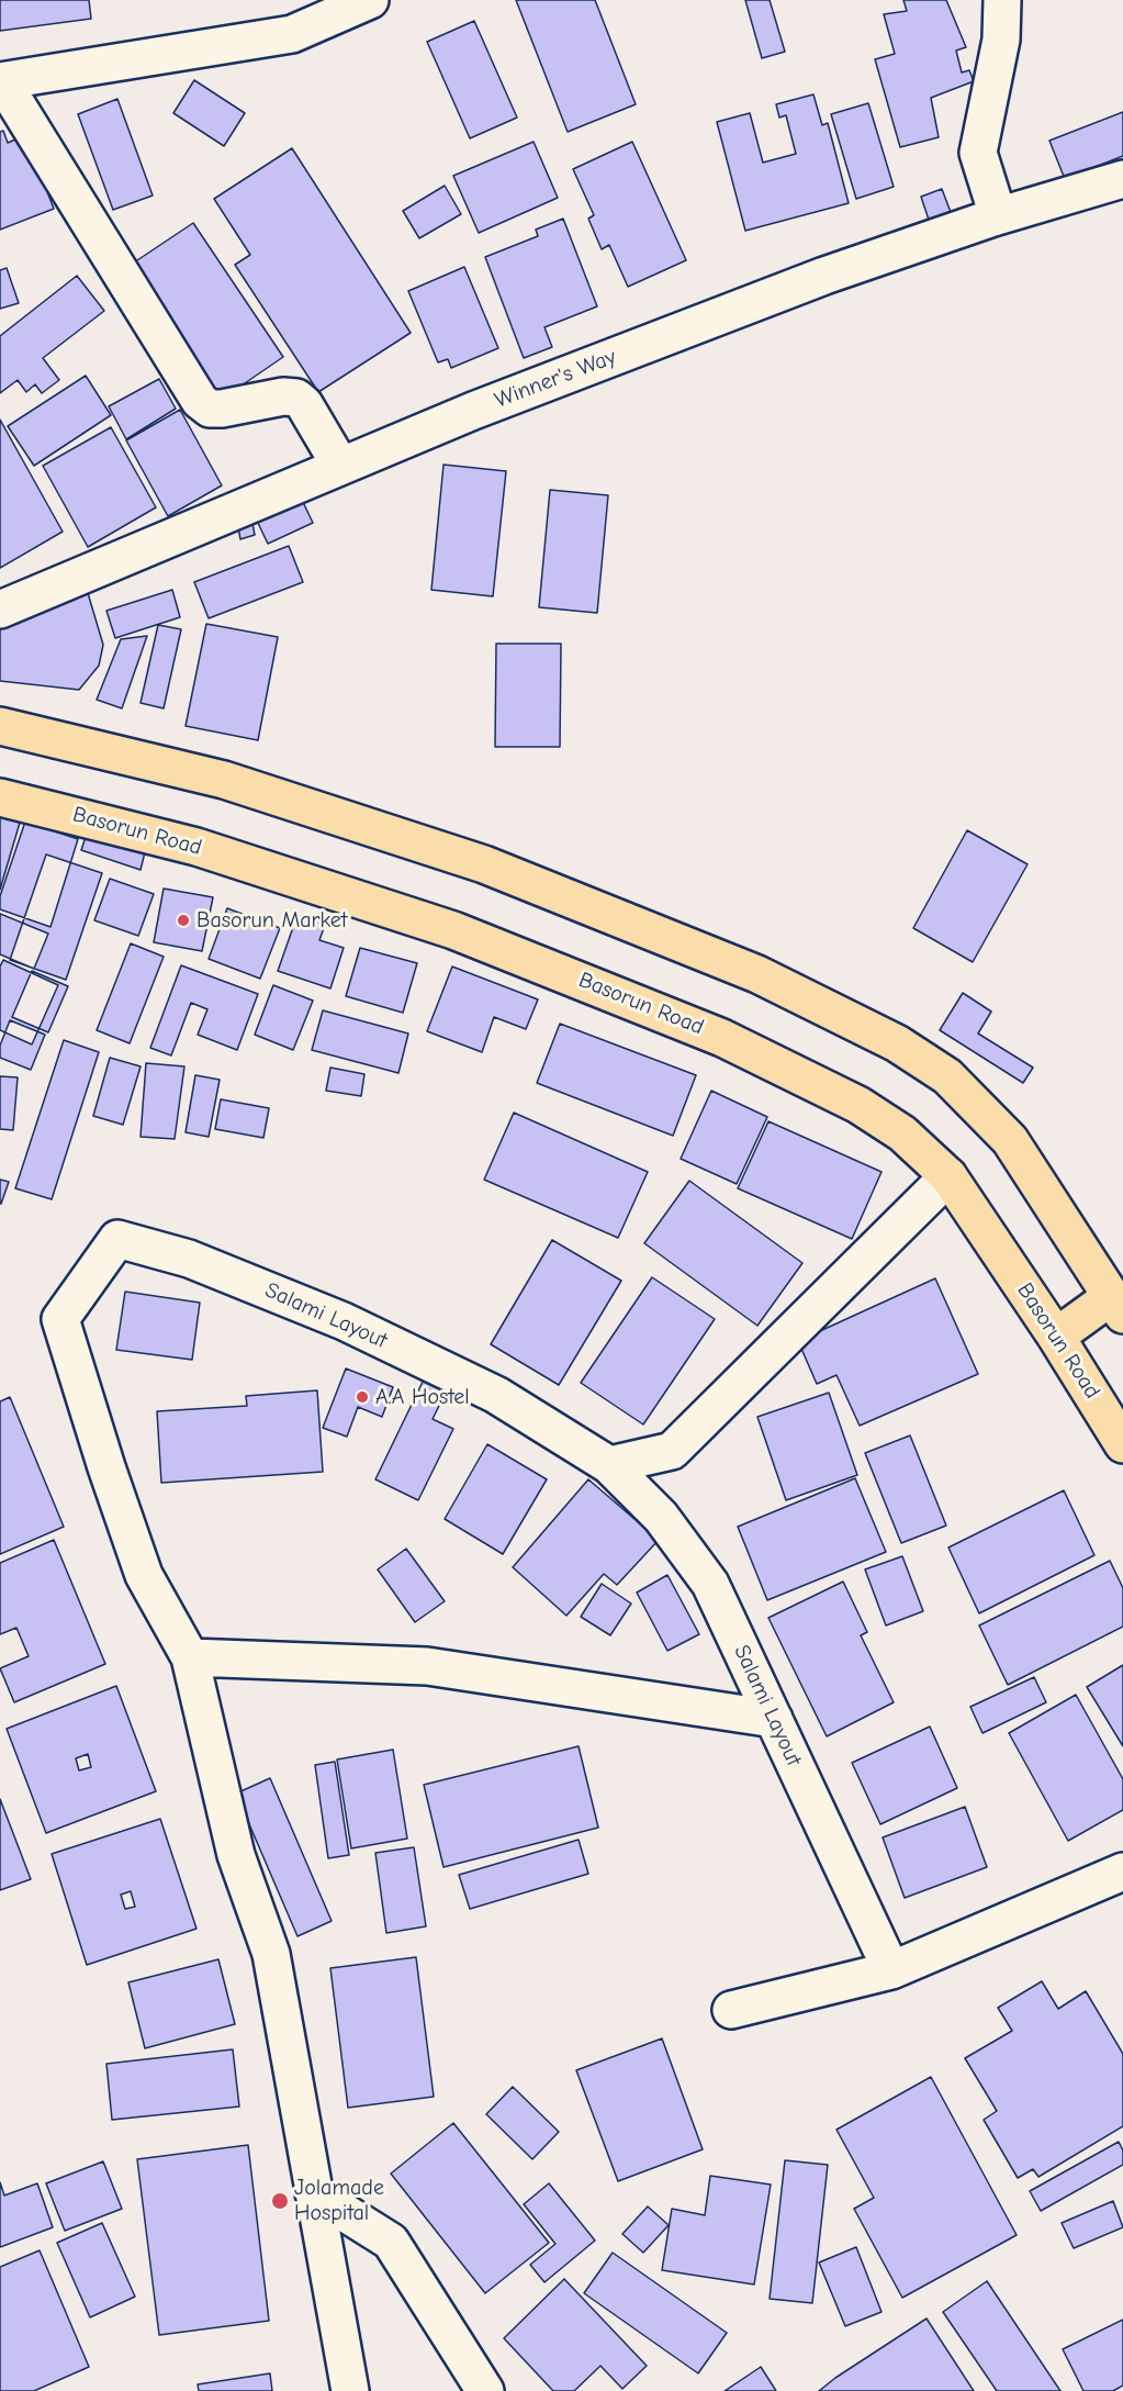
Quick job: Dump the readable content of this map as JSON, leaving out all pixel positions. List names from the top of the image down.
{
  "streets": {
    "main road": ["Basorun Road"],
    "street": ["Winner's Way", "Salami Layout"]
  },
  "places": ["Basorun Market", "A.A Hostel", "Jolamade Hospital"]
}
